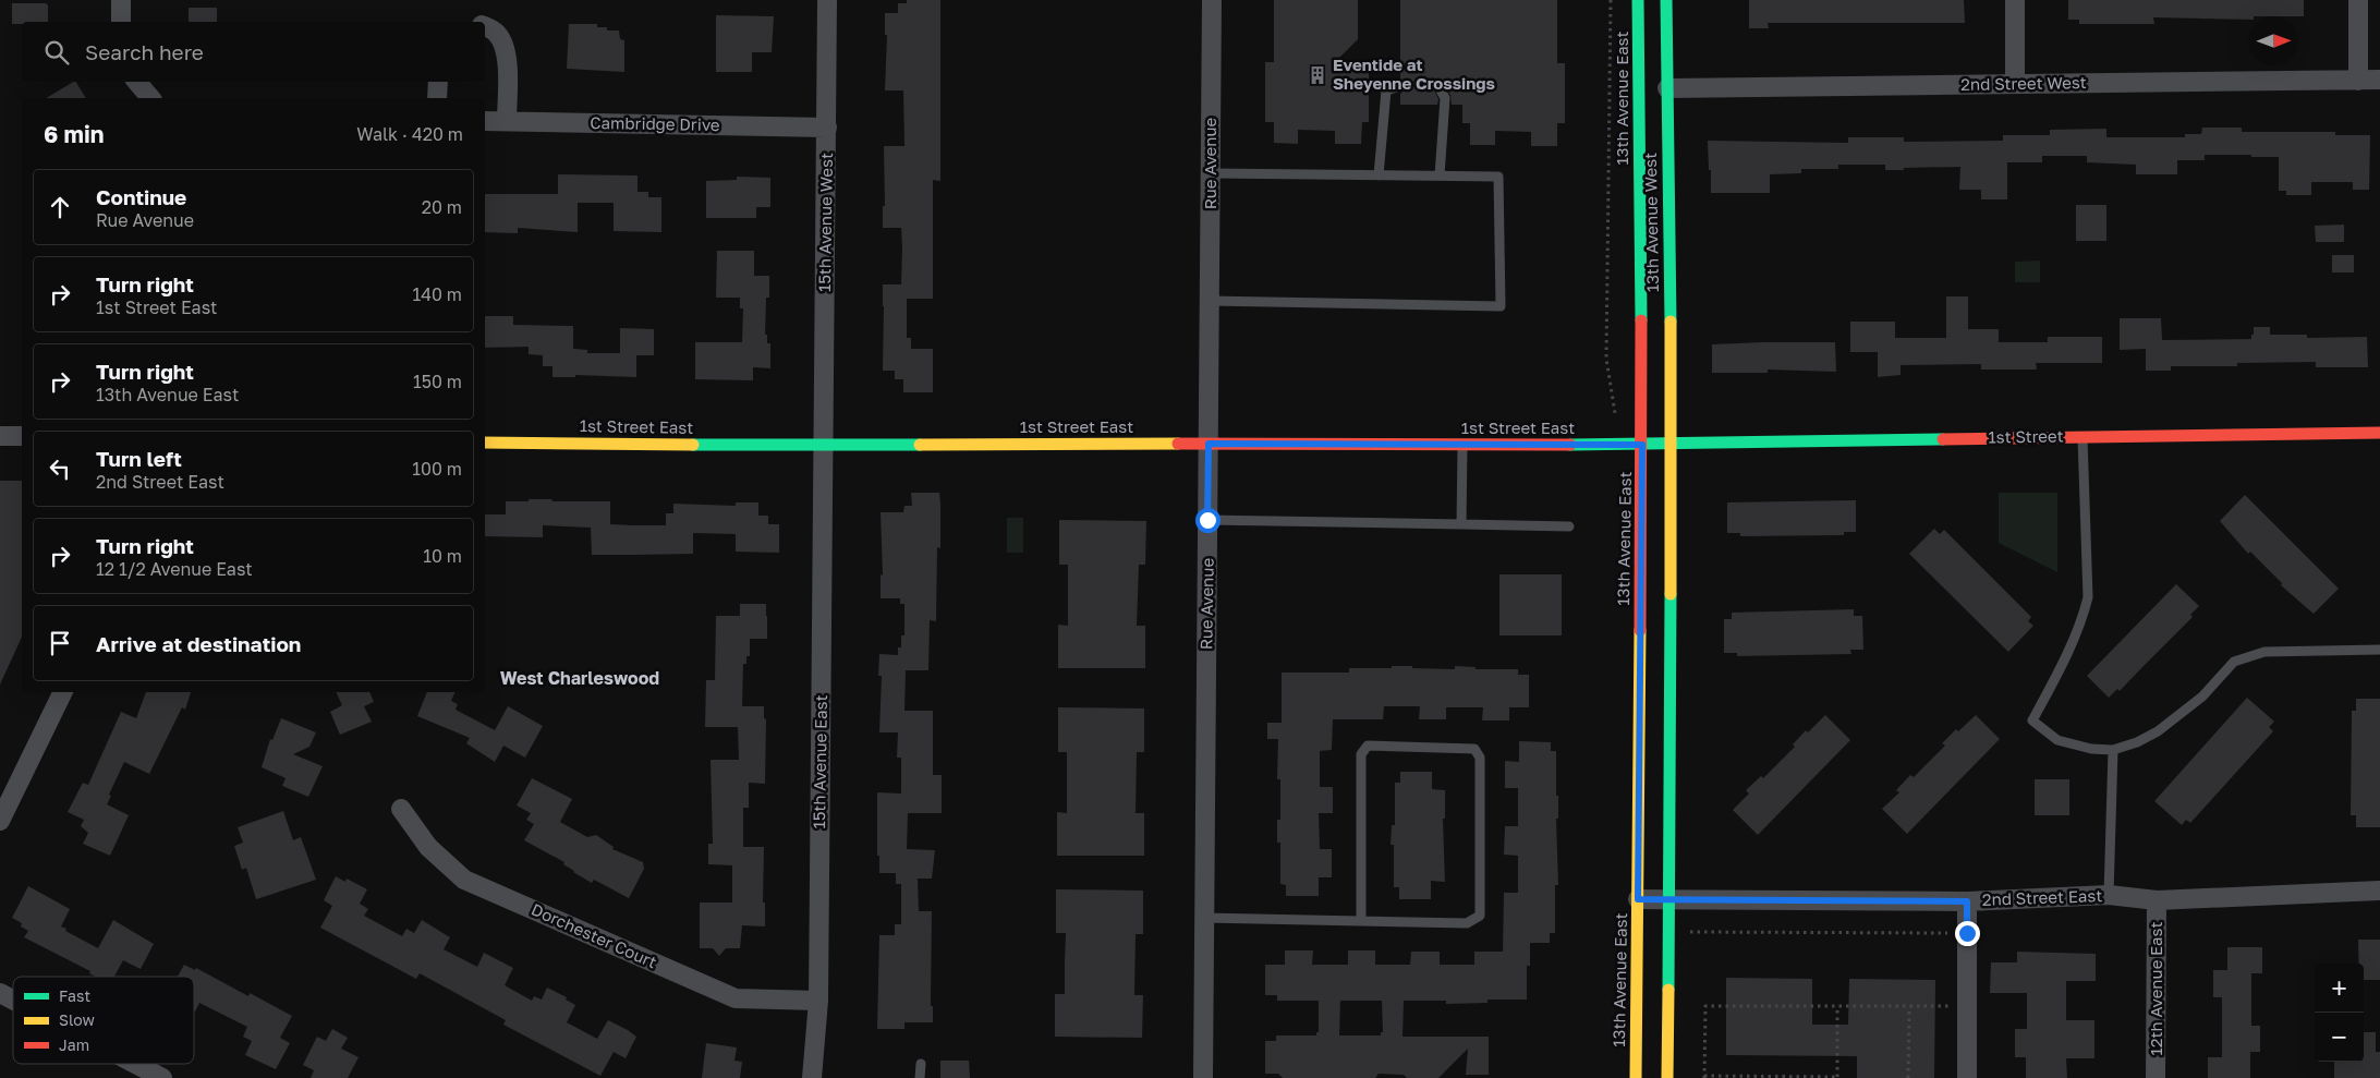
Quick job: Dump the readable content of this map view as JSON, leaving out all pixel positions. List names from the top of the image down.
{
  "streets": {
    "main road": [
      "13th Avenue East",
      "13th Avenue West",
      "1st Street East",
      "1st Street"
    ],
    "street": [
      "2nd Street West",
      "Cambridge Drive",
      "Rue Avenue",
      "15th Avenue West",
      "15th Avenue East",
      "2nd Street East",
      "Dorchester Court",
      "12th Avenue East"
    ]
  },
  "crossings": [
    ["2nd Street West", "13th Avenue West"],
    ["13th Avenue East", "1st Street East"],
    ["13th Avenue East", "2nd Street East"],
    ["Cambridge Drive", "15th Avenue West"],
    ["Rue Avenue", "1st Street East"],
    ["15th Avenue West", "1st Street East"],
    ["15th Avenue West", "15th Avenue East"],
    ["13th Avenue West", "1st Street East"],
    ["13th Avenue West", "1st Street"],
    ["1st Street East", "1st Street"],
    ["1st Street East", "15th Avenue East"],
    ["15th Avenue East", "Dorchester Court"],
    ["2nd Street East", "12th Avenue East"]
  ],
  "districts": ["West Charleswood"],
  "places": {
    "building": ["Eventide at Sheyenne Crossings"]
  },
  "legend": ["Fast", "Slow", "Jam"],
  "north": "right",
  "page": {
    "search": "Search here",
    "heading": ["6 min", "Walk · 420 m"],
    "list": [
      ["Continue", "Rue Avenue", "20 m"],
      ["Turn right", "1st Street East", "140 m"],
      ["Turn right", "13th Avenue East", "150 m"],
      ["Turn left", "2nd Street East", "100 m"],
      ["Turn right", "12 1/2 Avenue East", "10 m"],
      "Arrive at destination"
    ],
    "map_buttons": ["+", "−"]
  }
}
